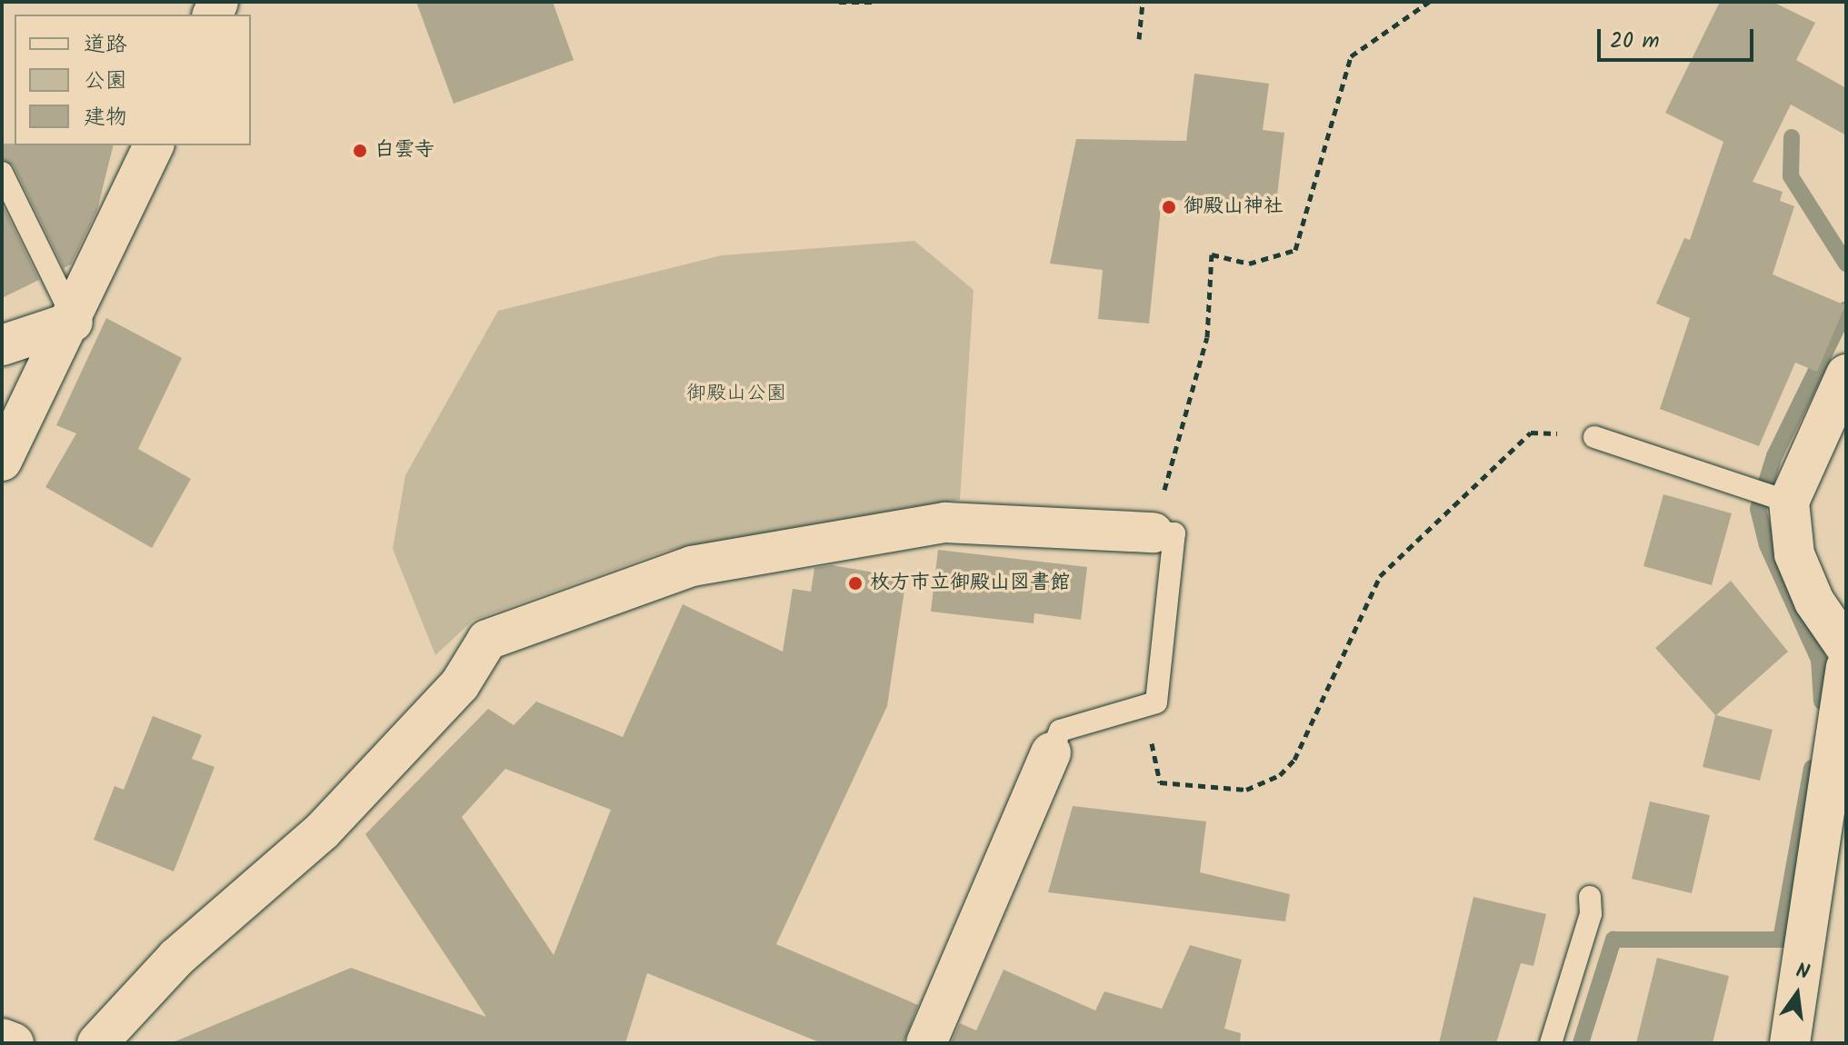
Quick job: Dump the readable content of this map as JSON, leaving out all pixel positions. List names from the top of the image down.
{
  "parks": ["御殿山公園"],
  "places": ["白雲寺", "御殿山神社", "枚方市立御殿山図書館"],
  "legend": ["道路", "公園", "建物"],
  "scale_bar": "20 m",
  "north": "top"
}
